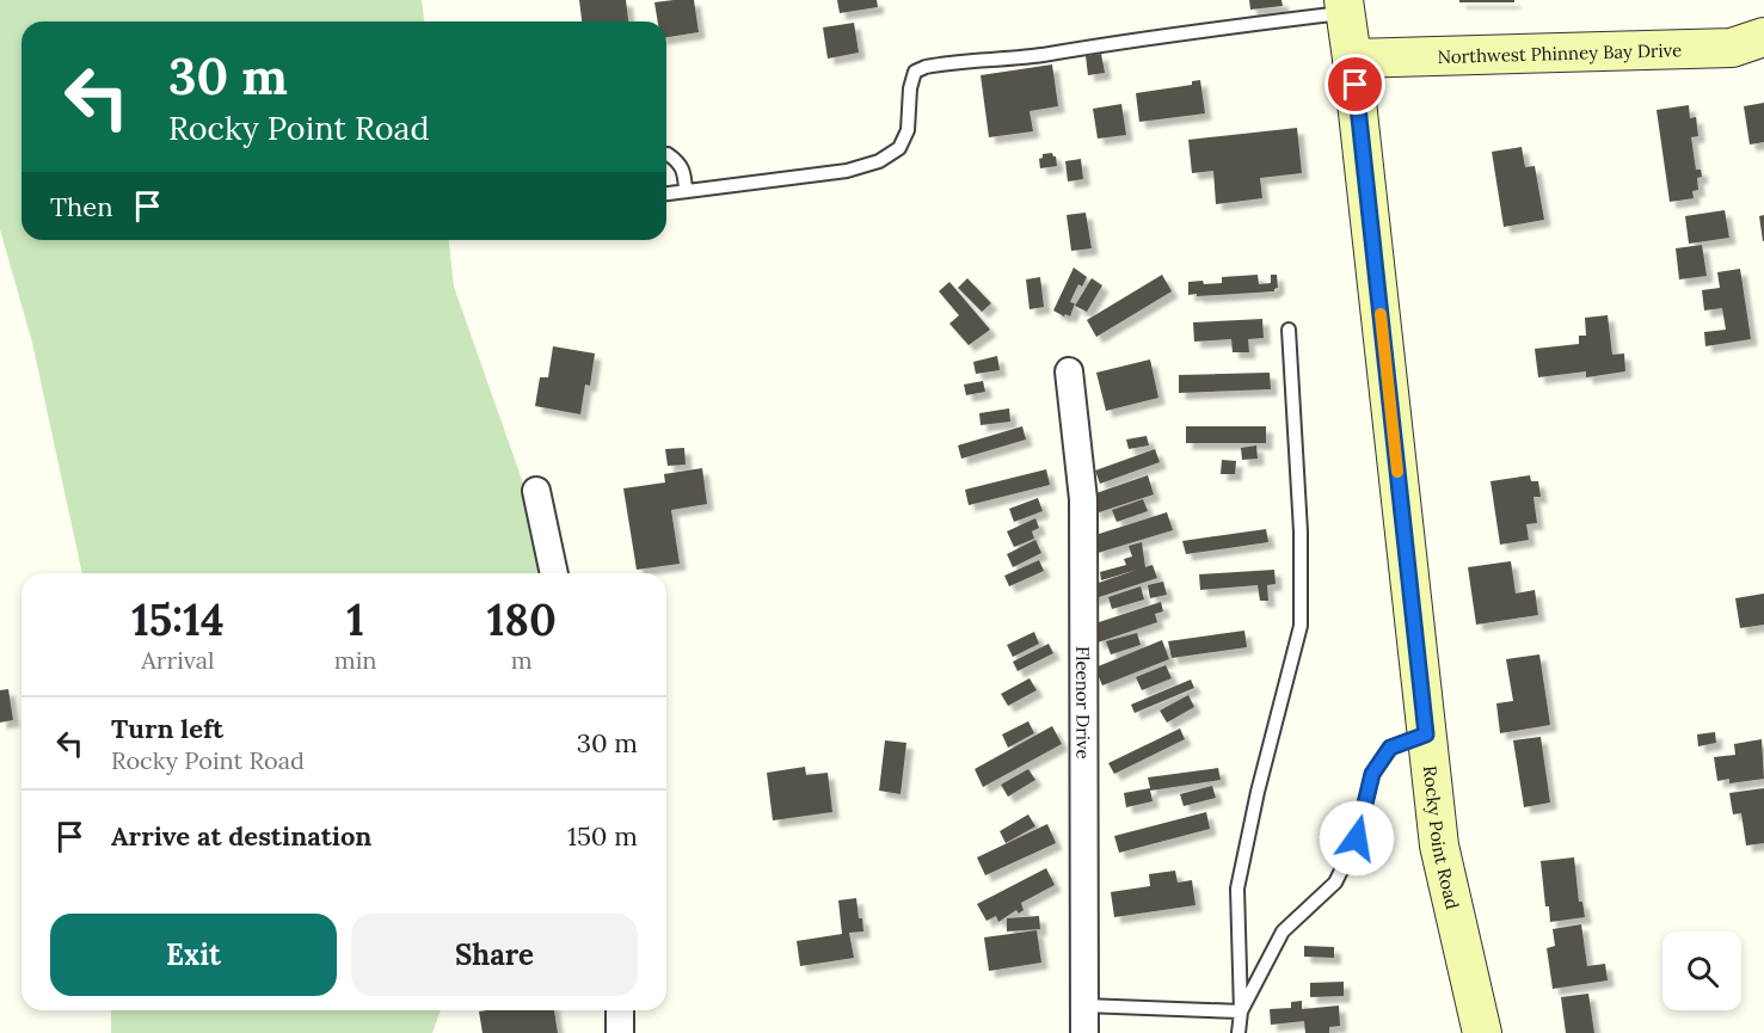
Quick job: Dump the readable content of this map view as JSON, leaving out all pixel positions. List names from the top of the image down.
{
  "streets": {
    "street": ["Northwest Phinney Bay Drive", "Fleenor Drive", "Rocky Point Road"]
  },
  "crossings": [
    ["Northwest Phinney Bay Drive", "Rocky Point Road"]
  ],
  "page": {
    "turn": ["30 m", "Rocky Point Road"],
    "then": "Then",
    "eta": [
      "15:14",
      "Arrival",
      "1",
      "min",
      "180",
      "m"
    ],
    "list": [
      {
        "name": "Turn left",
        "note": "Rocky Point Road",
        "value": "30 m"
      },
      {
        "name": "Arrive at destination",
        "value": "150 m"
      }
    ],
    "buttons": ["Exit", "Share"]
  }
}
